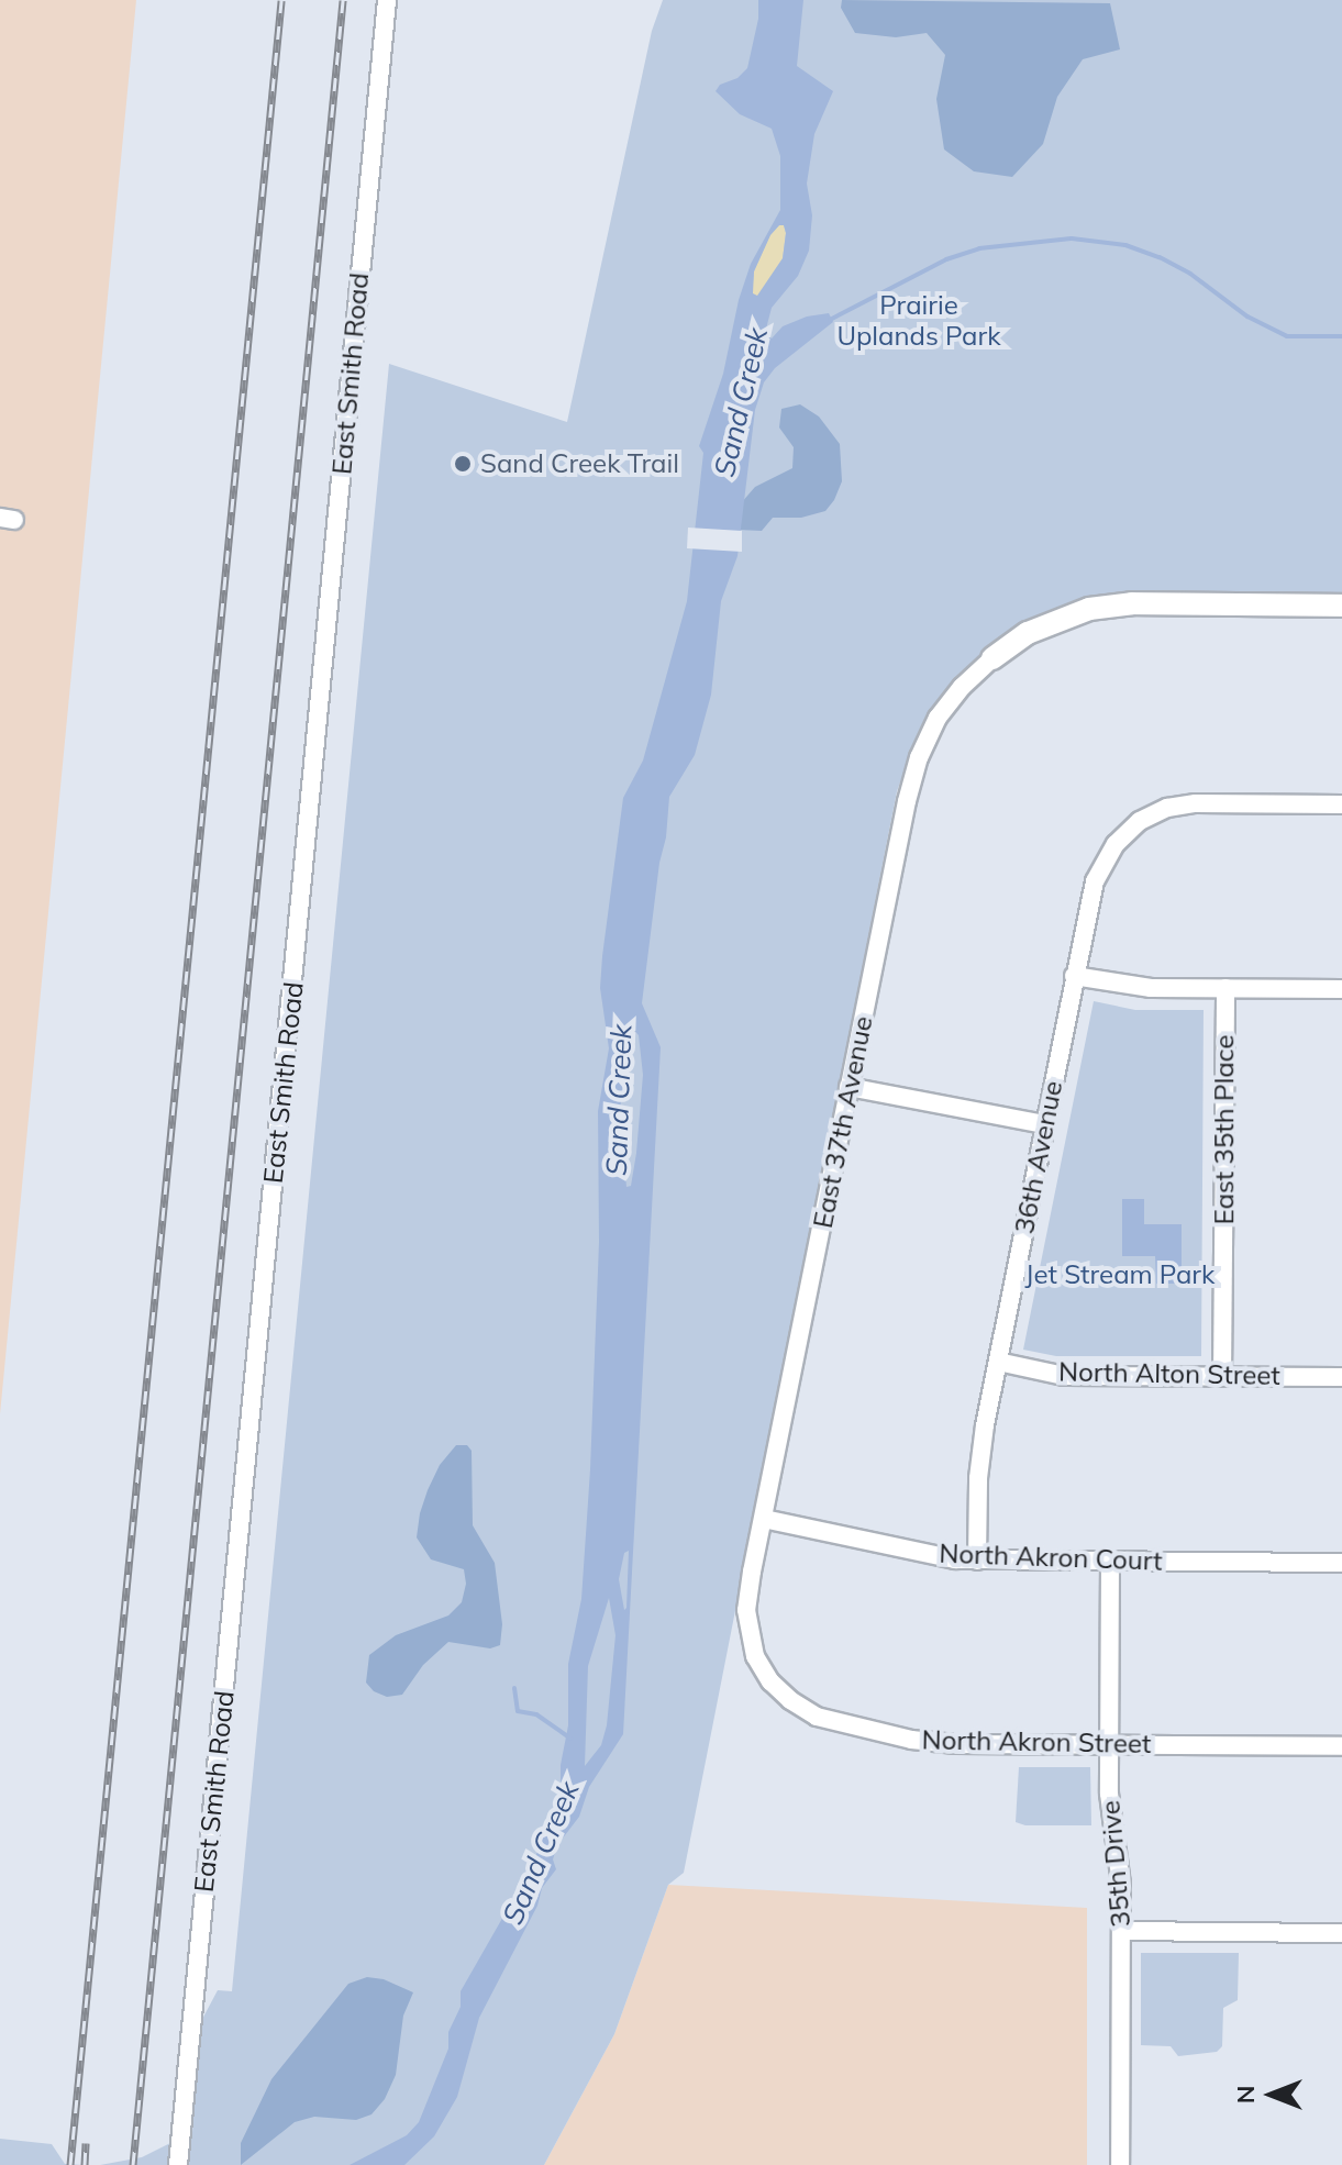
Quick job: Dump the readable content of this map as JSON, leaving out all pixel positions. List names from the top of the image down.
{
  "streets": {
    "street": [
      "East Smith Road",
      "East 37th Avenue",
      "East 35th Place",
      "36th Avenue",
      "North Alton Street",
      "North Akron Court",
      "North Akron Street",
      "35th Drive"
    ]
  },
  "crossings": [
    ["East 37th Avenue", "North Akron Court"],
    ["East 37th Avenue", "North Akron Street"],
    ["East 35th Place", "North Alton Street"],
    ["36th Avenue", "North Alton Street"],
    ["36th Avenue", "North Akron Court"],
    ["North Akron Court", "35th Drive"],
    ["North Akron Street", "35th Drive"]
  ],
  "water": ["Sand Creek"],
  "parks": ["Prairie Uplands Park", "Jet Stream Park"],
  "places": ["Sand Creek Trail"],
  "north": "left"
}
